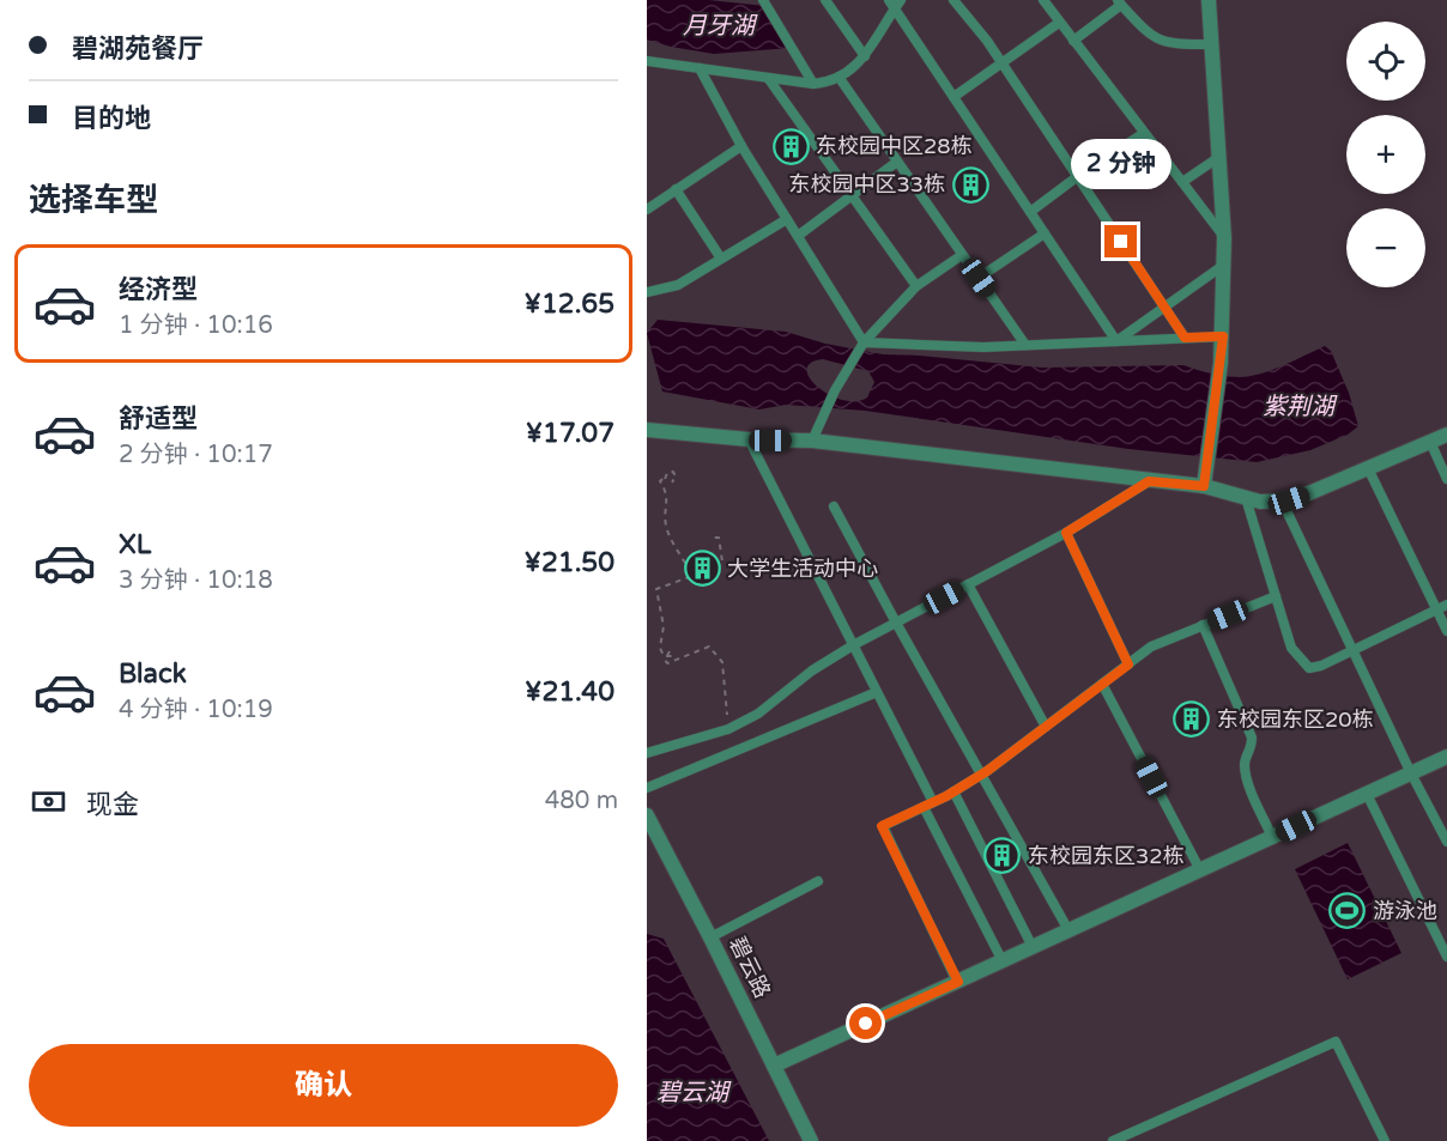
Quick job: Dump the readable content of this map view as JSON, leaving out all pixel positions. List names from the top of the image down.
{
  "streets": {
    "street": ["碧云路"]
  },
  "water": ["月牙湖", "紫荆湖", "碧云湖"],
  "places": {
    "building": [
      "东校园中区28栋",
      "东校园中区33栋",
      "大学生活动中心",
      "东校园东区20栋",
      "东校园东区32栋"
    ],
    "sports": ["游泳池"]
  },
  "page": {
    "banner": ["碧湖苑餐厅", "目的地"],
    "map_buttons": ["+", "−"],
    "bubble": "2 分钟",
    "heading": "选择车型",
    "list": [
      {
        "name": "经济型",
        "note": "1 分钟 · 10:16",
        "value": "¥12.65"
      },
      {
        "name": "舒适型",
        "note": "2 分钟 · 10:17",
        "value": "¥17.07"
      },
      {
        "name": "XL",
        "note": "3 分钟 · 10:18",
        "value": "¥21.50"
      },
      {
        "name": "Black",
        "note": "4 分钟 · 10:19",
        "value": "¥21.40"
      }
    ],
    "pay": ["现金", "480 m"],
    "buttons": "确认"
  }
}
